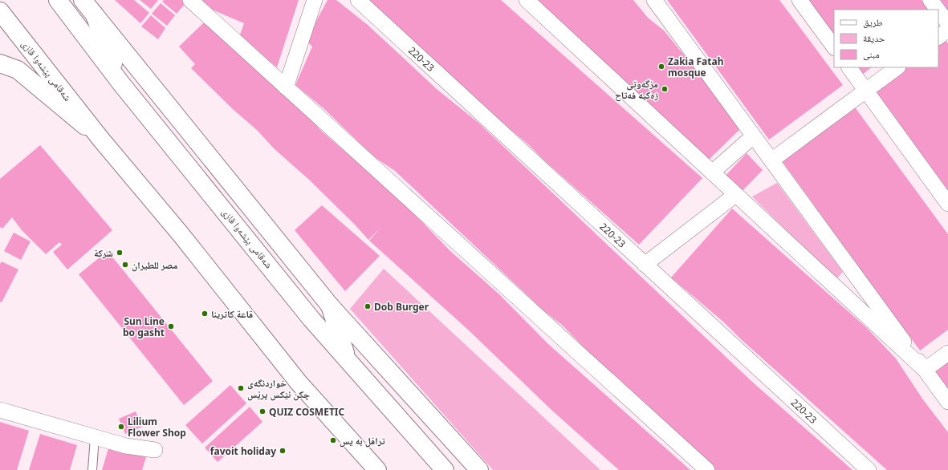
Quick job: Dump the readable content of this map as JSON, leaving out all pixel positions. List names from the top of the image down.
{
  "streets": {
    "main road": ["شەقامی پێشەوا قازی"],
    "street": ["220-23"]
  },
  "places": [
    "Zakia Fatah mosque",
    "مزگەوتی زەکیە فەتاح",
    "شرکة",
    "مصر للطیران",
    "Dob Burger",
    "قاعة كاترينا",
    "Sun Line bo gasht",
    "خواردنگەی چکن ئێکس پرێس",
    "QUIZ COSMETIC",
    "Lilium Flower Shop",
    "ترافل به يس",
    "favoit holiday"
  ],
  "legend": ["طريق", "حديقة", "مبنى"]
}
